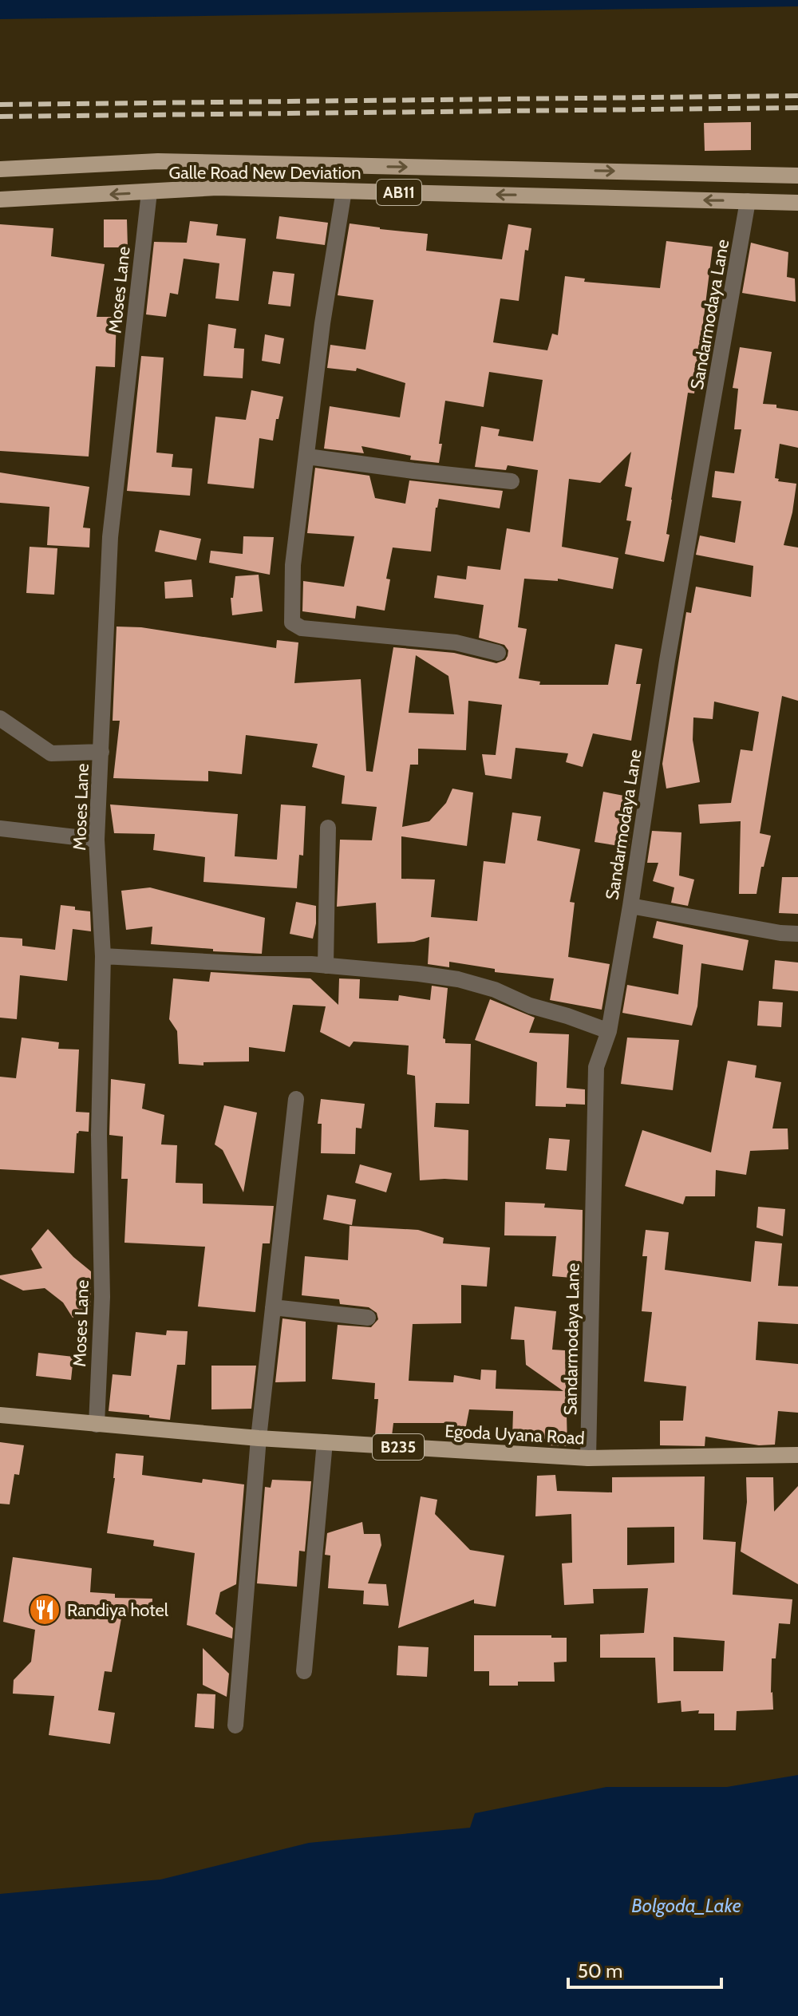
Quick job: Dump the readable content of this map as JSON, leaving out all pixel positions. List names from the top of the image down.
{
  "streets": {
    "main road": [
      "Galle Road New Deviation",
      "AB11",
      "Egoda Uyana Road",
      "B235"
    ],
    "street": ["Moses Lane", "Sandarmodaya Lane"]
  },
  "crossings": [
    ["Galle Road New Deviation", "Moses Lane"],
    ["Galle Road New Deviation", "Sandarmodaya Lane"],
    ["Moses Lane", "Egoda Uyana Road"],
    ["Sandarmodaya Lane", "Egoda Uyana Road"]
  ],
  "water": ["Bolgoda_Lake"],
  "places": {
    "restaurant": ["Randiya hotel"]
  },
  "scale_bar": "50 m"
}
